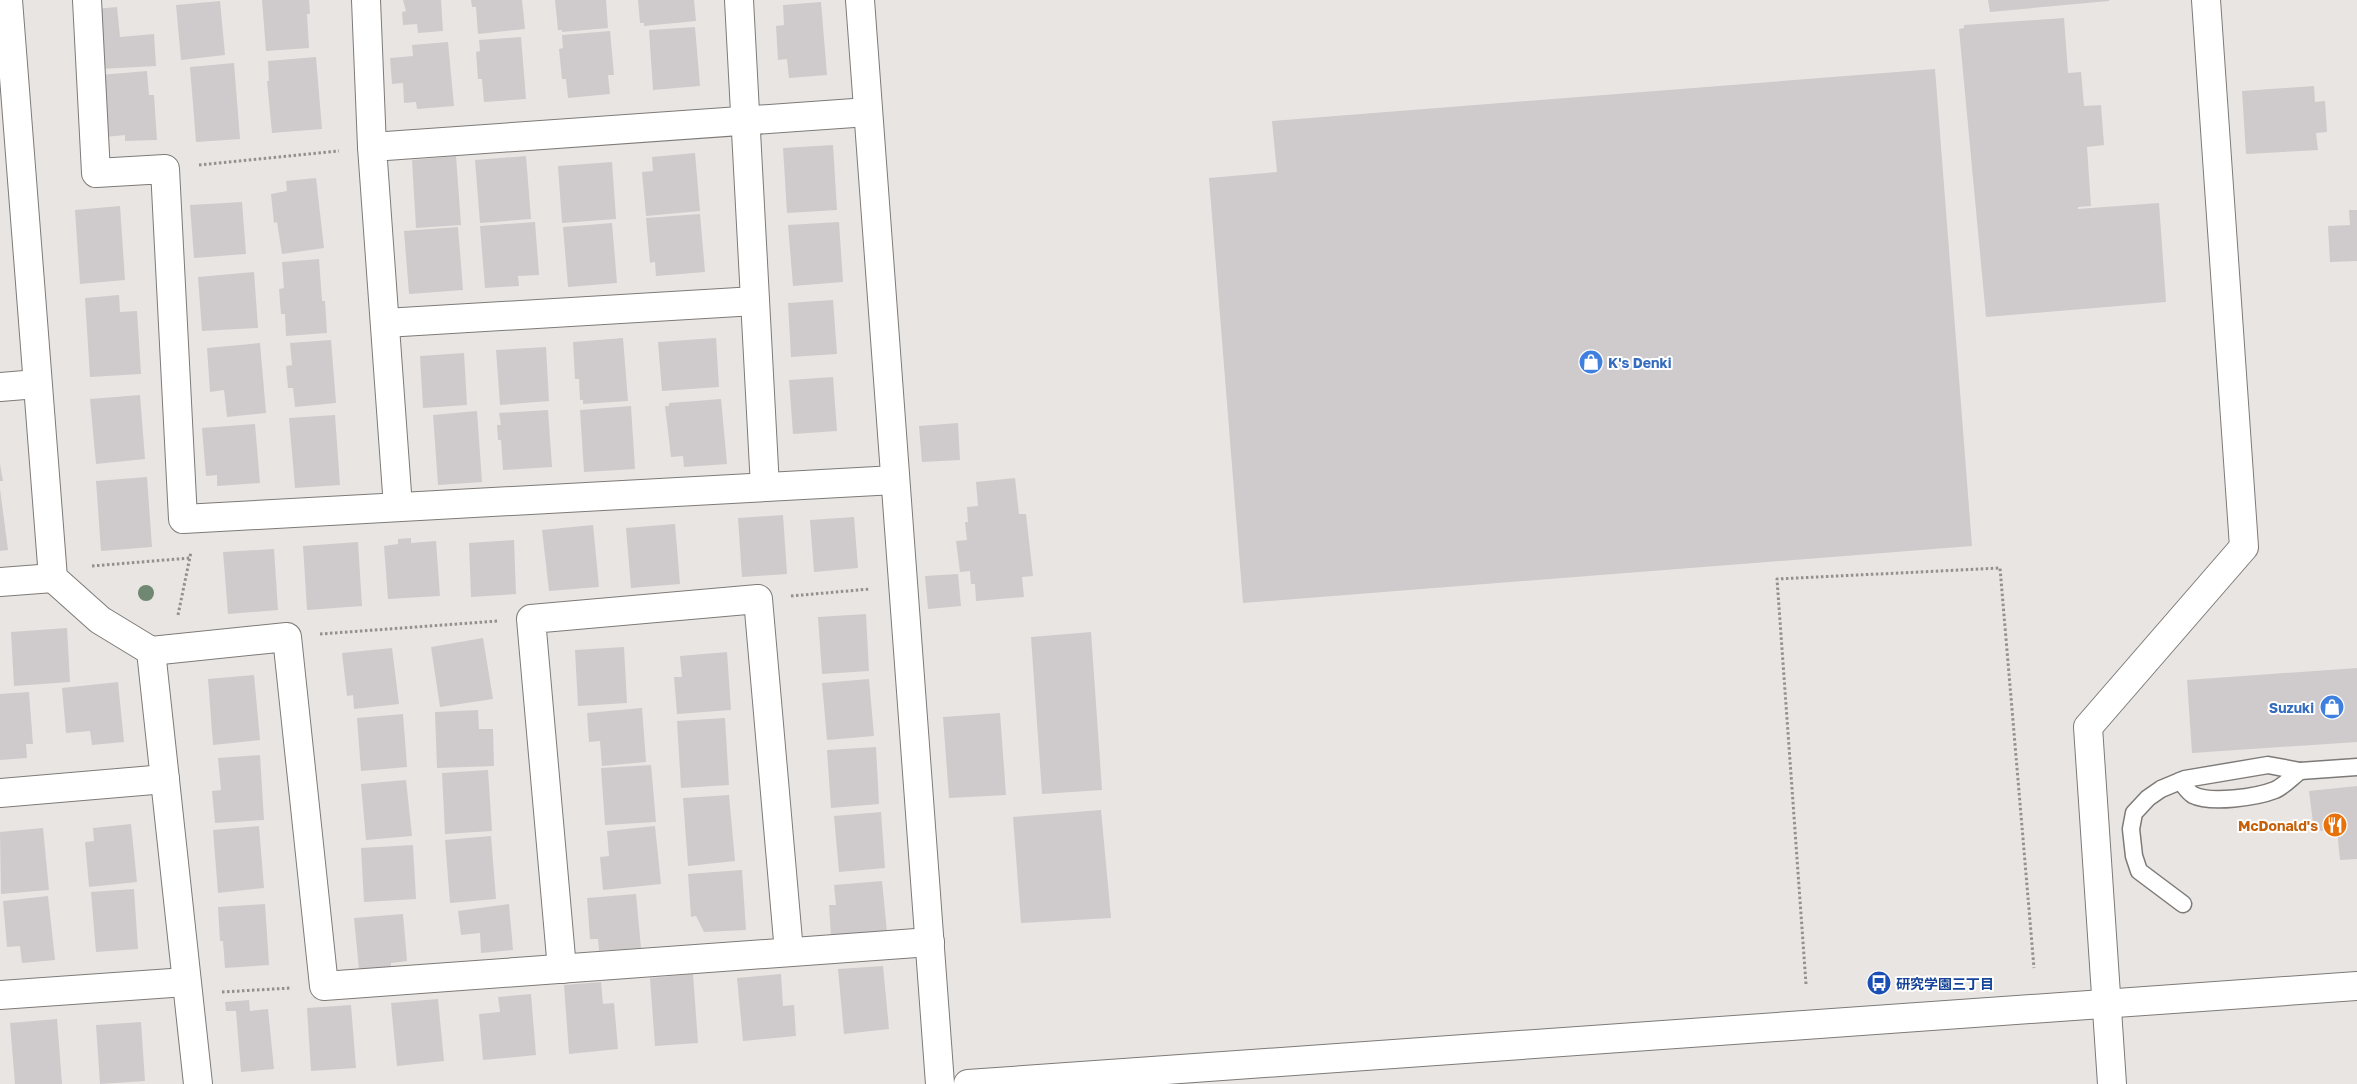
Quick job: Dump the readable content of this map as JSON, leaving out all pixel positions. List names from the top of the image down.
{
  "places": {
    "shop": ["K's Denki", "Suzuki"],
    "restaurant": ["McDonald's"],
    "bus stop": ["研究学園三丁目"]
  }
}
